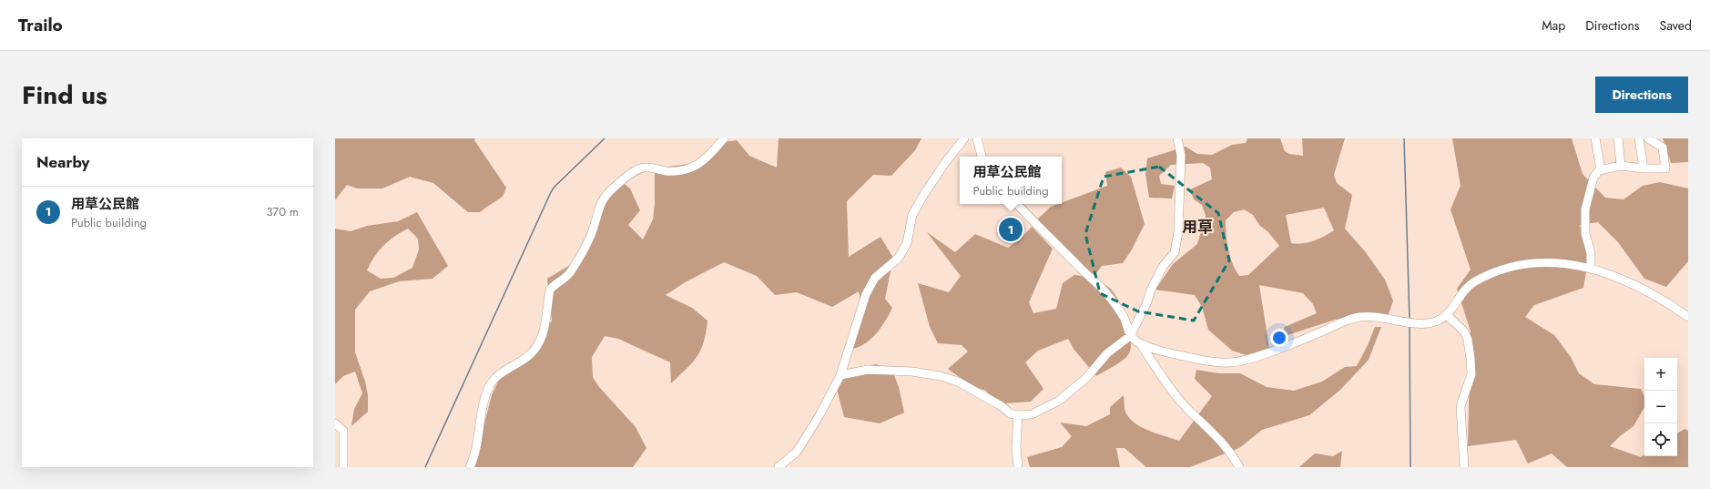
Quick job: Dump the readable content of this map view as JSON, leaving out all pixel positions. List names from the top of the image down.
{
  "districts": ["用草"],
  "page": {
    "header": "Trailo",
    "nav": ["Map", "Directions", "Saved"],
    "title": "Find us",
    "buttons": "Directions",
    "heading": "Nearby",
    "popup": ["用草公民館", "Public building"],
    "list": [
      {
        "mark": "1",
        "name": "用草公民館",
        "note": "Public building",
        "value": "370 m"
      }
    ],
    "pins": "1",
    "map_buttons": ["+", "−"]
  }
}
